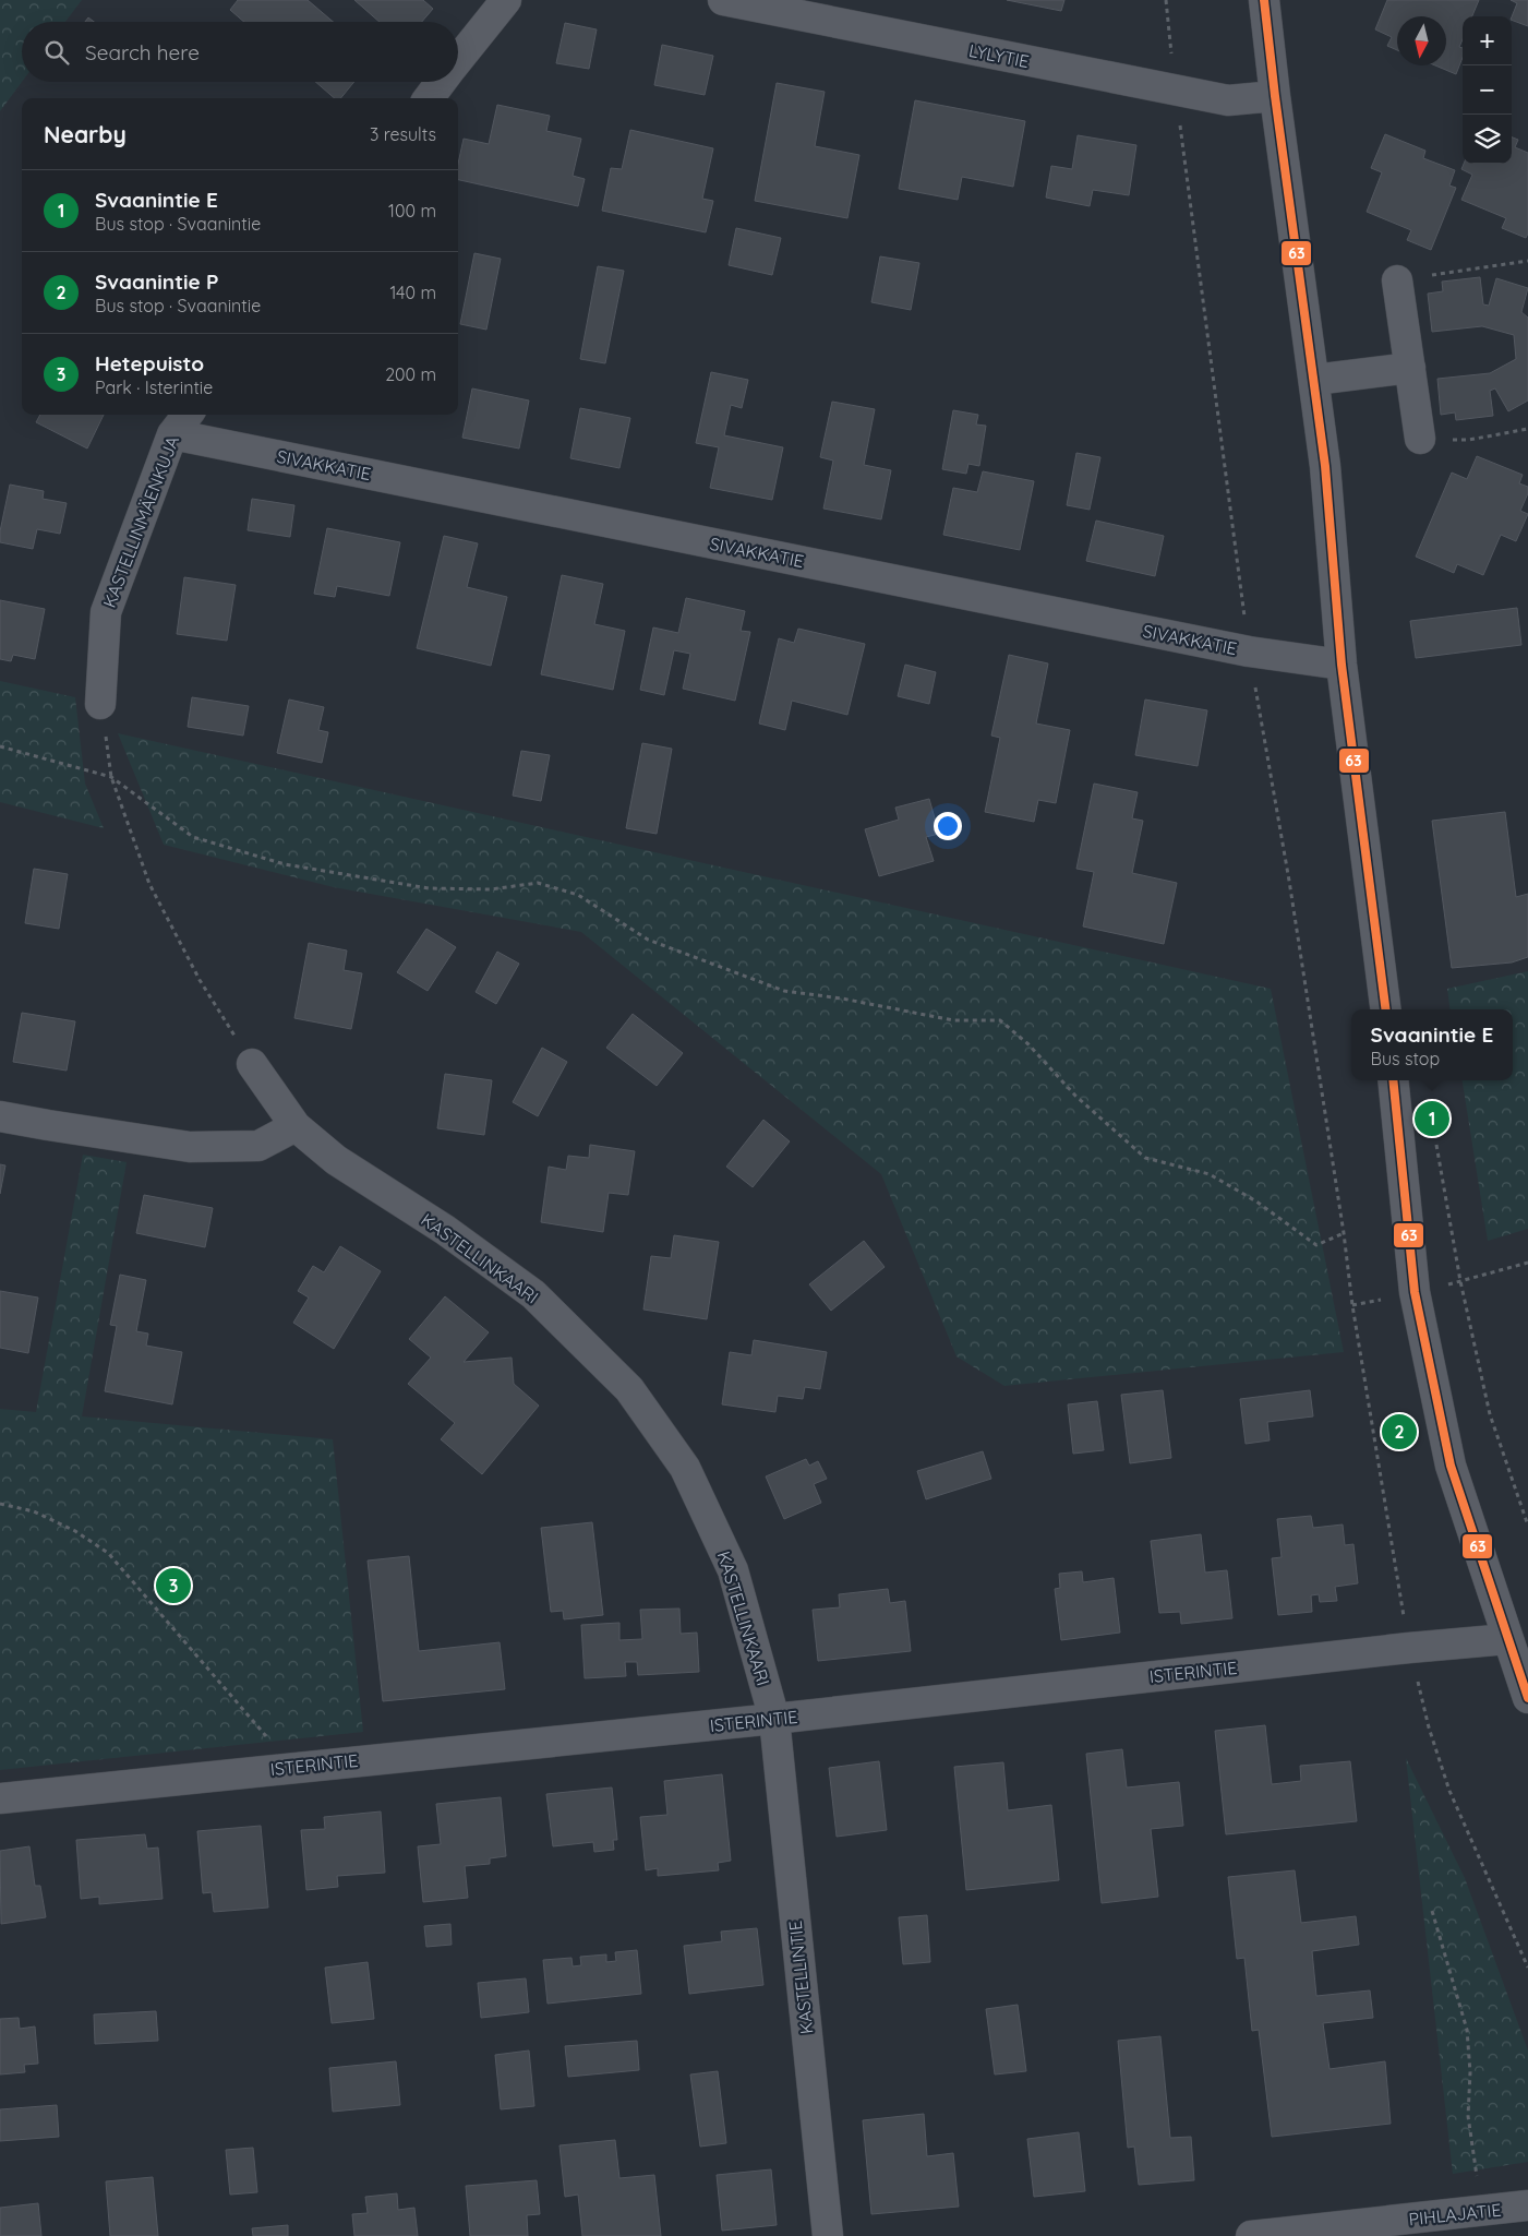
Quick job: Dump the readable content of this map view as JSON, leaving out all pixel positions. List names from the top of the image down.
{
  "streets": {
    "street": [
      "LYLYTIE",
      "SIVAKKATIE",
      "KASTELLINMÄENKUJA",
      "KASTELLINKAARI",
      "ISTERINTIE",
      "KASTELLINTIE",
      "PIHLAJATIE"
    ]
  },
  "crossings": [
    ["SIVAKKATIE", "KASTELLINMÄENKUJA"],
    ["KASTELLINKAARI", "ISTERINTIE"],
    ["KASTELLINKAARI", "KASTELLINTIE"],
    ["ISTERINTIE", "KASTELLINTIE"]
  ],
  "lines": ["transit line 63"],
  "north": "bottom",
  "page": {
    "map_buttons": ["+", "−"],
    "search": "Search here",
    "heading": ["Nearby", "3 results"],
    "list": [
      {
        "mark": "1",
        "name": "Svaanintie E",
        "note": "Bus stop · Svaanintie",
        "value": "100 m"
      },
      {
        "mark": "2",
        "name": "Svaanintie P",
        "note": "Bus stop · Svaanintie",
        "value": "140 m"
      },
      {
        "mark": "3",
        "name": "Hetepuisto",
        "note": "Park · Isterintie",
        "value": "200 m"
      }
    ],
    "popup": ["Svaanintie E", "Bus stop"],
    "pins": ["1", "2", "3"]
  }
}
